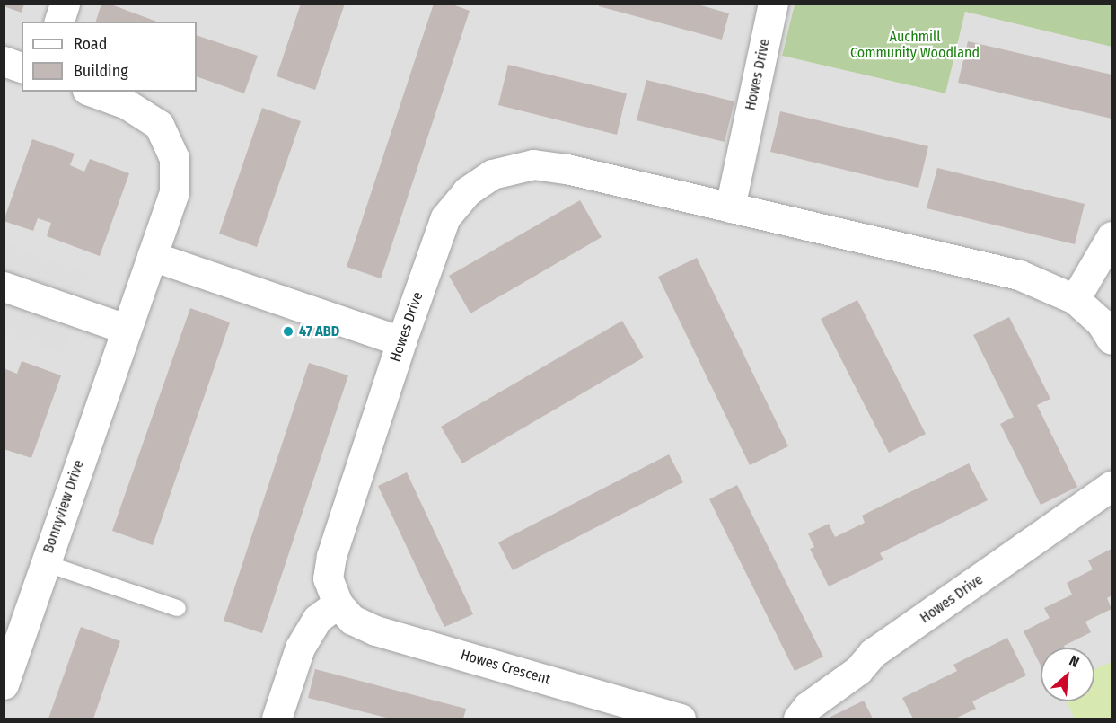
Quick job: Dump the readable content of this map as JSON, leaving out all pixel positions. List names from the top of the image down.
{
  "streets": {
    "street": ["Howes Drive", "Bonnyview Drive", "Howes Crescent"]
  },
  "crossings": [
    ["Howes Drive", "Howes Crescent"]
  ],
  "parks": ["Auchmill Community Woodland"],
  "places": ["47 ABD"],
  "legend": ["Road", "Building"],
  "north": "top right"
}
